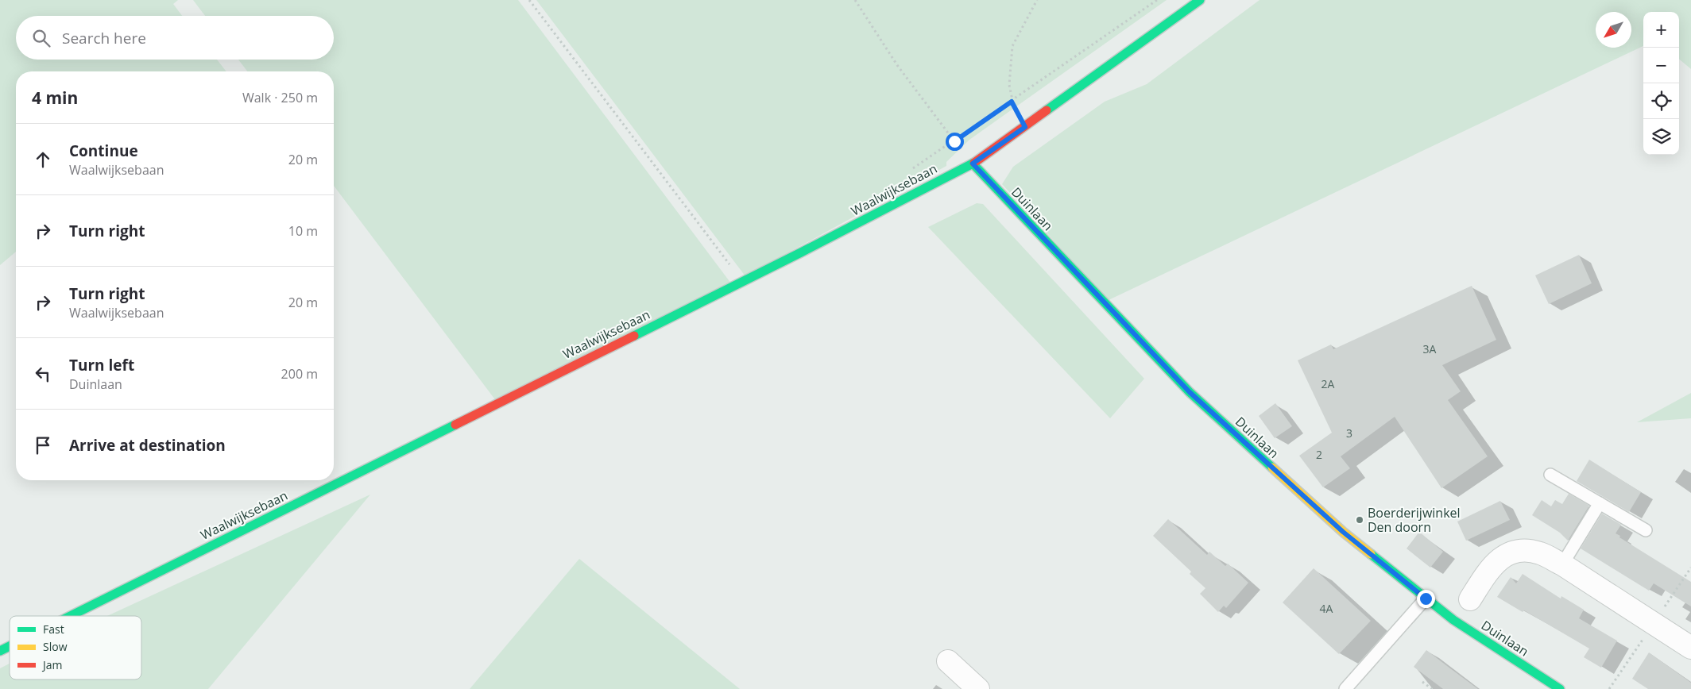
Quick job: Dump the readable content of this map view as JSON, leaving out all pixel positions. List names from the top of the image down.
{
  "streets": {
    "street": ["Waalwijksebaan", "Duinlaan"]
  },
  "crossings": [
    ["Waalwijksebaan", "Duinlaan"]
  ],
  "places": ["Boerderijwinkel Den doorn"],
  "house_numbers": [
    "3A",
    "2A",
    "3",
    "2",
    "4A"
  ],
  "legend": ["Fast", "Slow", "Jam"],
  "north": "bottom left",
  "page": {
    "map_buttons": ["+", "−"],
    "search": "Search here",
    "heading": ["4 min", "Walk · 250 m"],
    "list": [
      ["Continue", "Waalwijksebaan", "20 m"],
      ["Turn right", "10 m"],
      ["Turn right", "Waalwijksebaan", "20 m"],
      ["Turn left", "Duinlaan", "200 m"],
      "Arrive at destination"
    ]
  }
}
